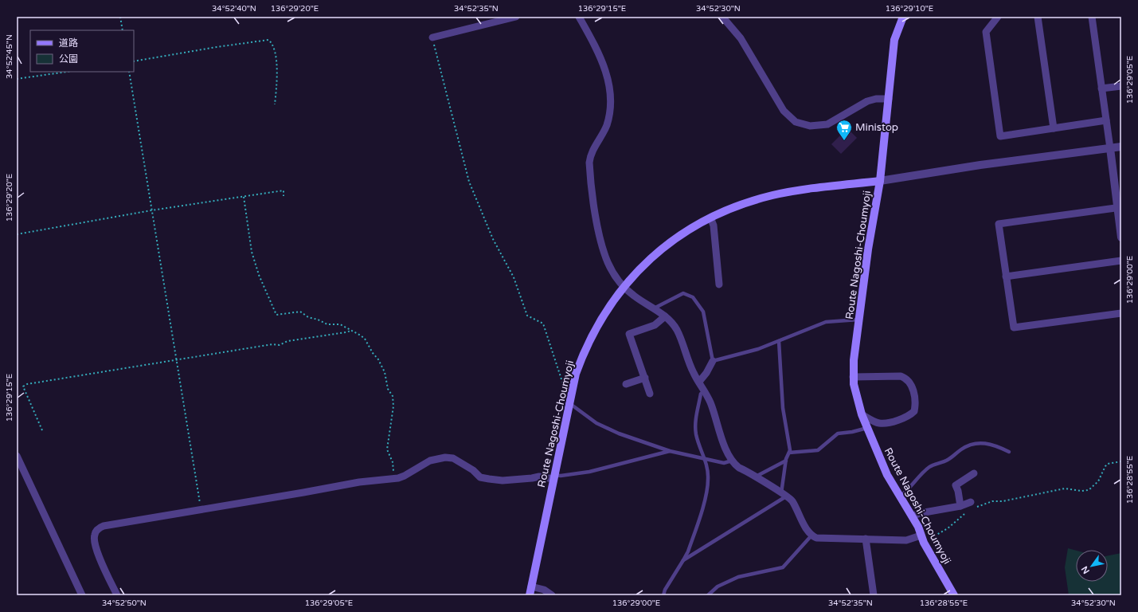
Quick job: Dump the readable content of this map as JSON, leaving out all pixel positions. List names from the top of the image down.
{
  "streets": {
    "main road": ["Route Nagoshi-Choumyoji"]
  },
  "places": {
    "supermarket": ["Ministop"]
  },
  "legend": ["道路", "公園"],
  "north": "bottom left",
  "coordinates": [
    "34°52'40\"N",
    "136°29'20\"E",
    "34°52'35\"N",
    "136°29'15\"E",
    "34°52'30\"N",
    "136°29'10\"E",
    "34°52'45\"N",
    "136°29'05\"E",
    "136°29'00\"E",
    "136°28'55\"E",
    "34°52'50\"N"
  ]
}
